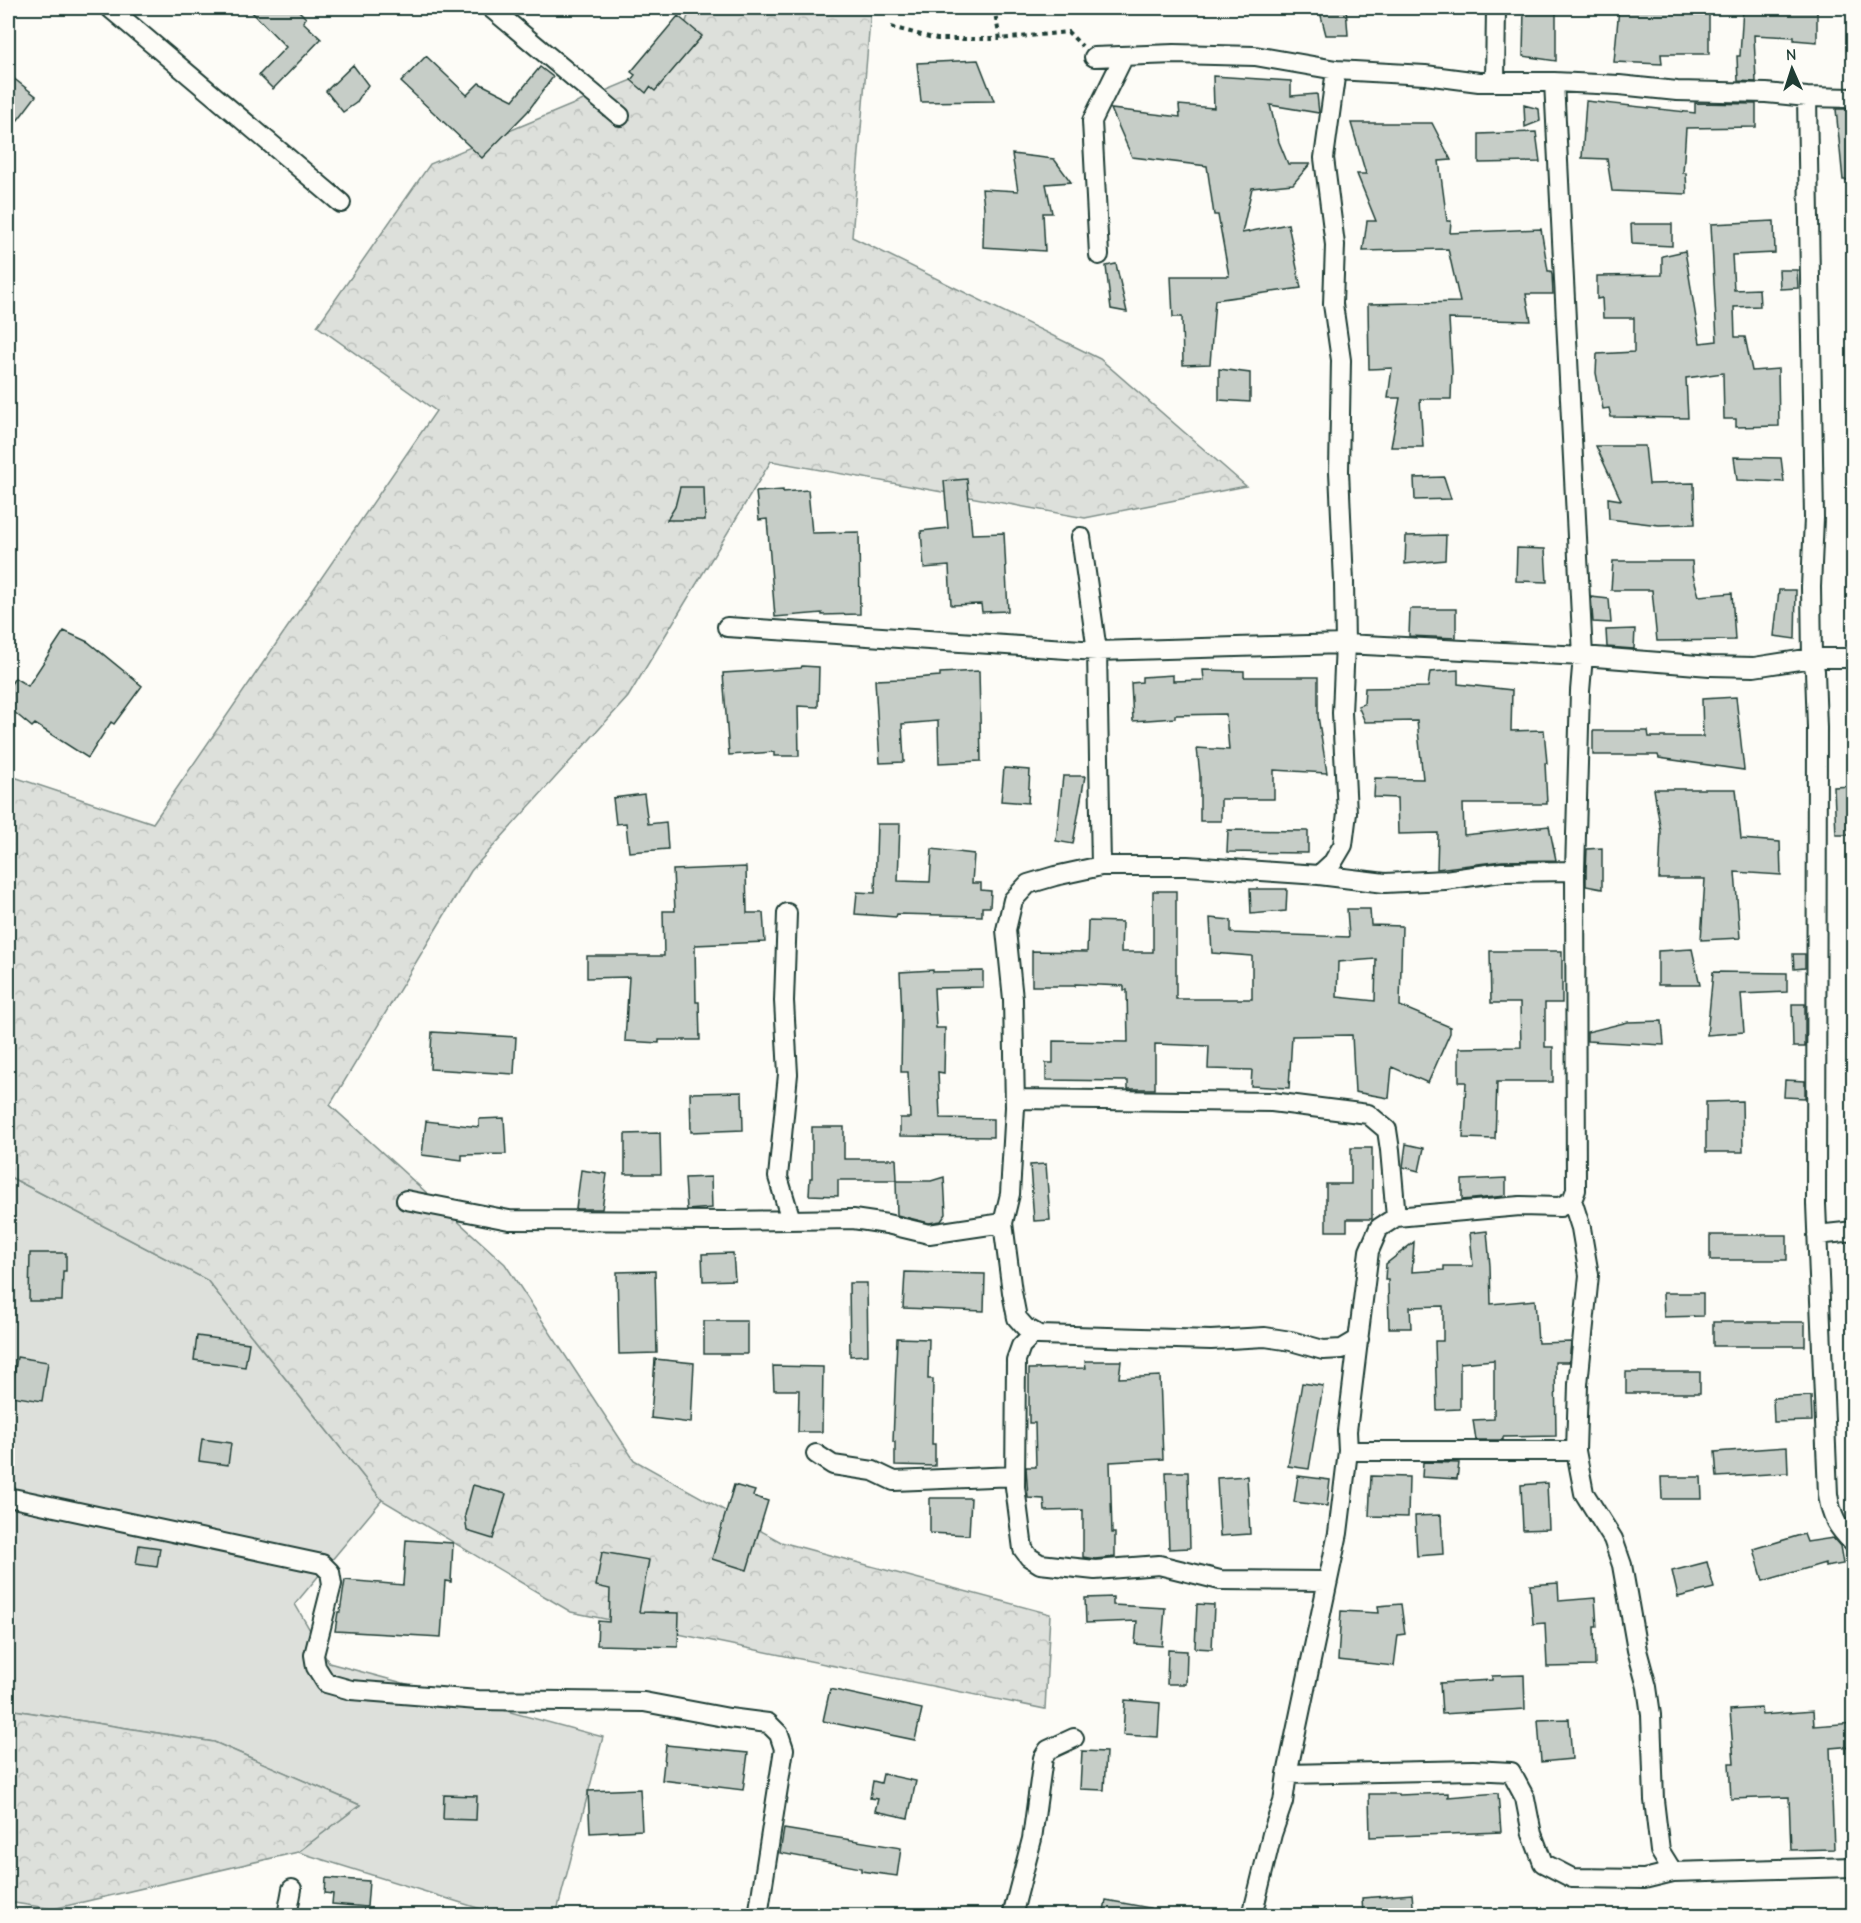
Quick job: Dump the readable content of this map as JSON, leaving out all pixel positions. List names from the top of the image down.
{
  "north": "top"
}
